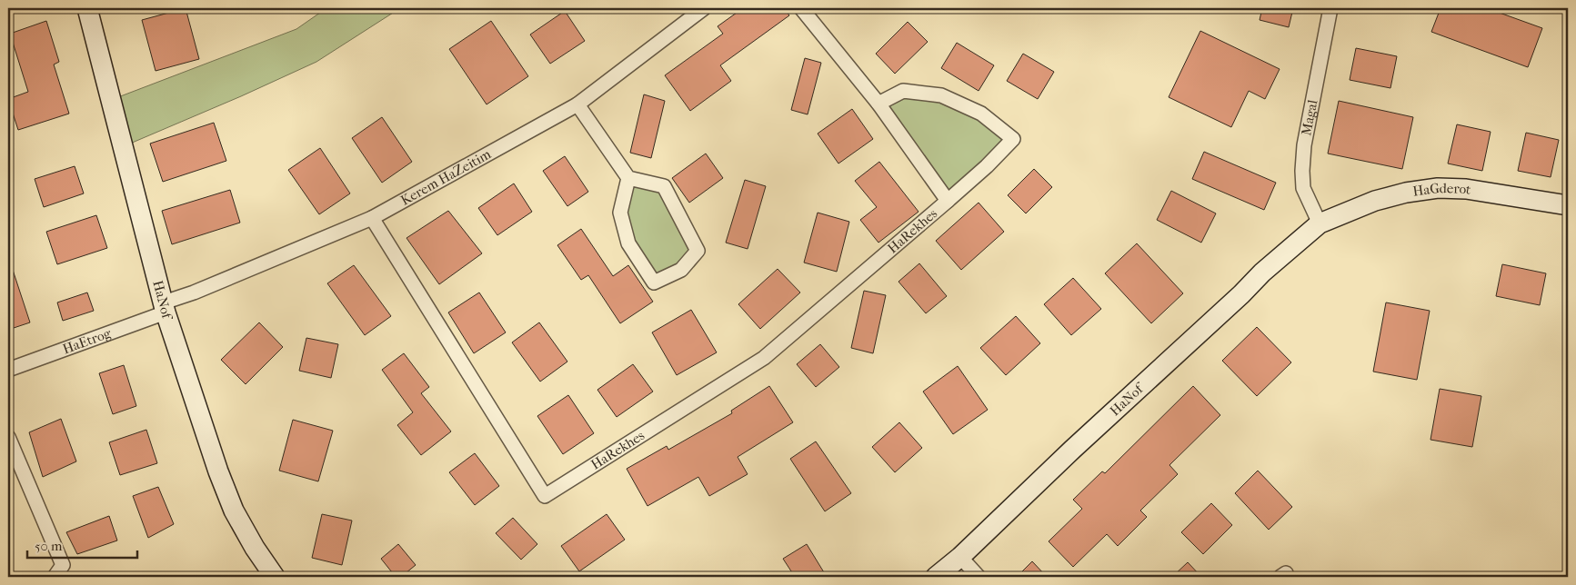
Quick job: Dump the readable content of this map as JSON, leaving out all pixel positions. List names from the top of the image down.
{
  "streets": {
    "street": [
      "Magal",
      "Kerem HaZeitim",
      "HaGderot",
      "HaRekhes",
      "HaNof",
      "HaEtrog"
    ]
  },
  "crossings": [
    ["Magal", "HaGderot"],
    ["Magal", "HaNof"],
    ["Kerem HaZeitim", "HaRekhes"],
    ["Kerem HaZeitim", "HaNof"],
    ["Kerem HaZeitim", "HaEtrog"],
    ["HaGderot", "HaNof"],
    ["HaNof", "HaEtrog"]
  ],
  "scale_bar": "50 m"
}
